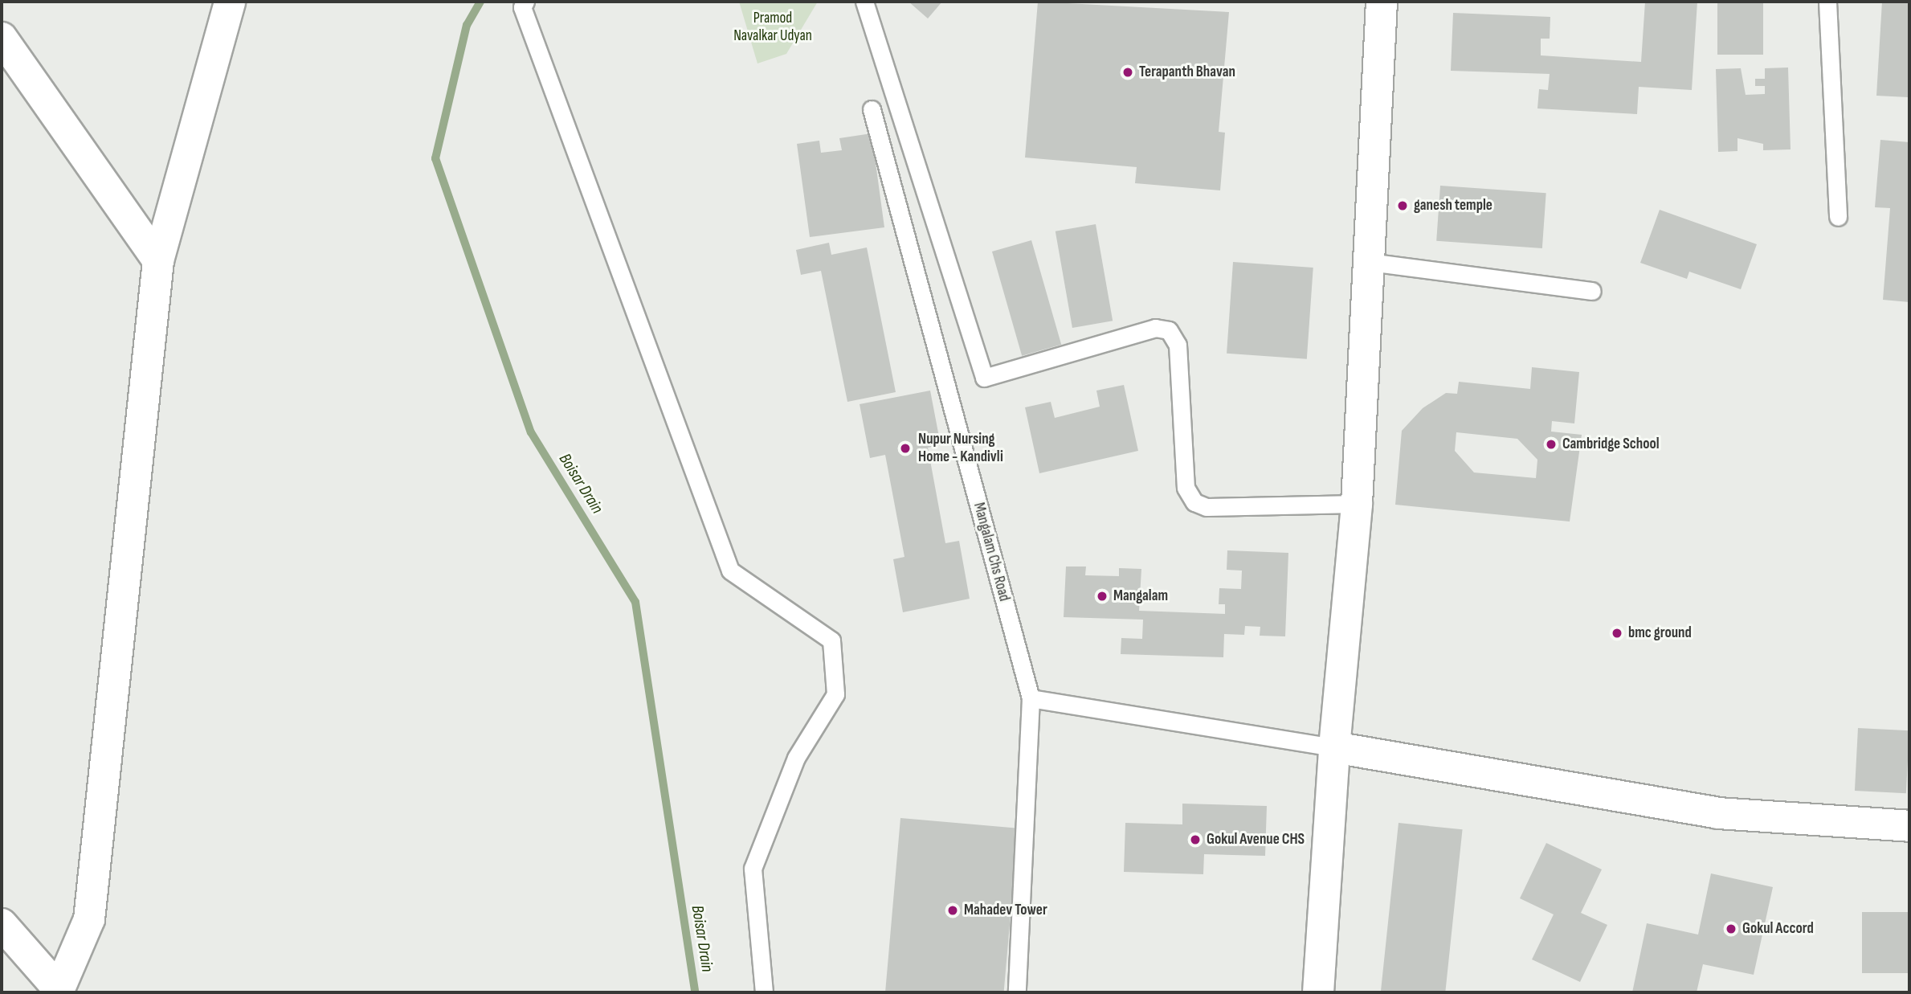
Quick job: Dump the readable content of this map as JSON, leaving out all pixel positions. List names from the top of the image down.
{
  "streets": {
    "lane": ["Mangalam Chs Road"]
  },
  "water": ["Boisar Drain"],
  "parks": ["Pramod Navalkar Udyan"],
  "places": [
    "Terapanth Bhavan",
    "ganesh temple",
    "Cambridge School",
    "Nupur Nursing Home - Kandivli",
    "Mangalam",
    "bmc ground",
    "Gokul Avenue CHS",
    "Mahadev Tower",
    "Gokul Accord"
  ]
}
